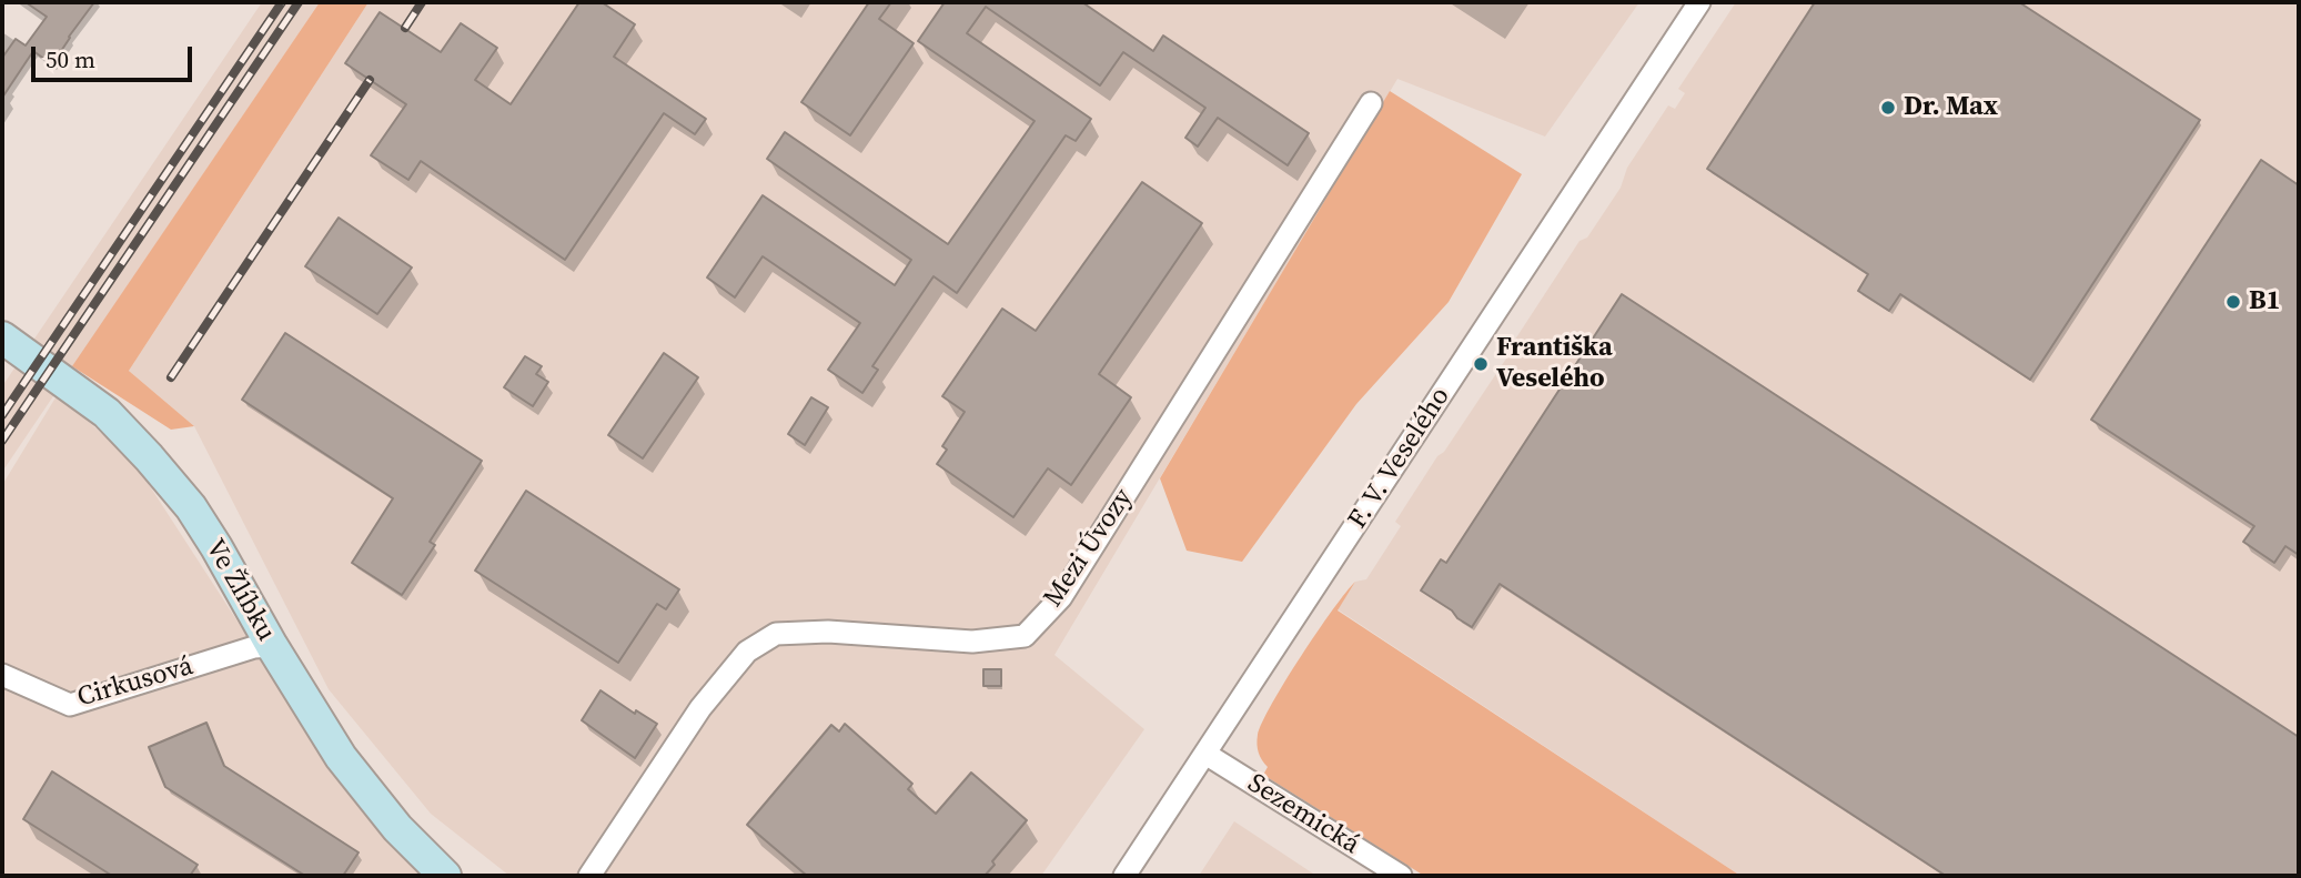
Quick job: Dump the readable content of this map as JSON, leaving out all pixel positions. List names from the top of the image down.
{
  "streets": {
    "street": [
      "F. V. Veselého",
      "Mezi Úvozy",
      "Ve Žlíbku",
      "Cirkusová",
      "Sezemická"
    ]
  },
  "crossings": [
    ["F. V. Veselého", "Sezemická"],
    ["Ve Žlíbku", "Cirkusová"]
  ],
  "places": ["Dr. Max", "B1", "Františka Veselého"],
  "scale_bar": "50 m"
}
